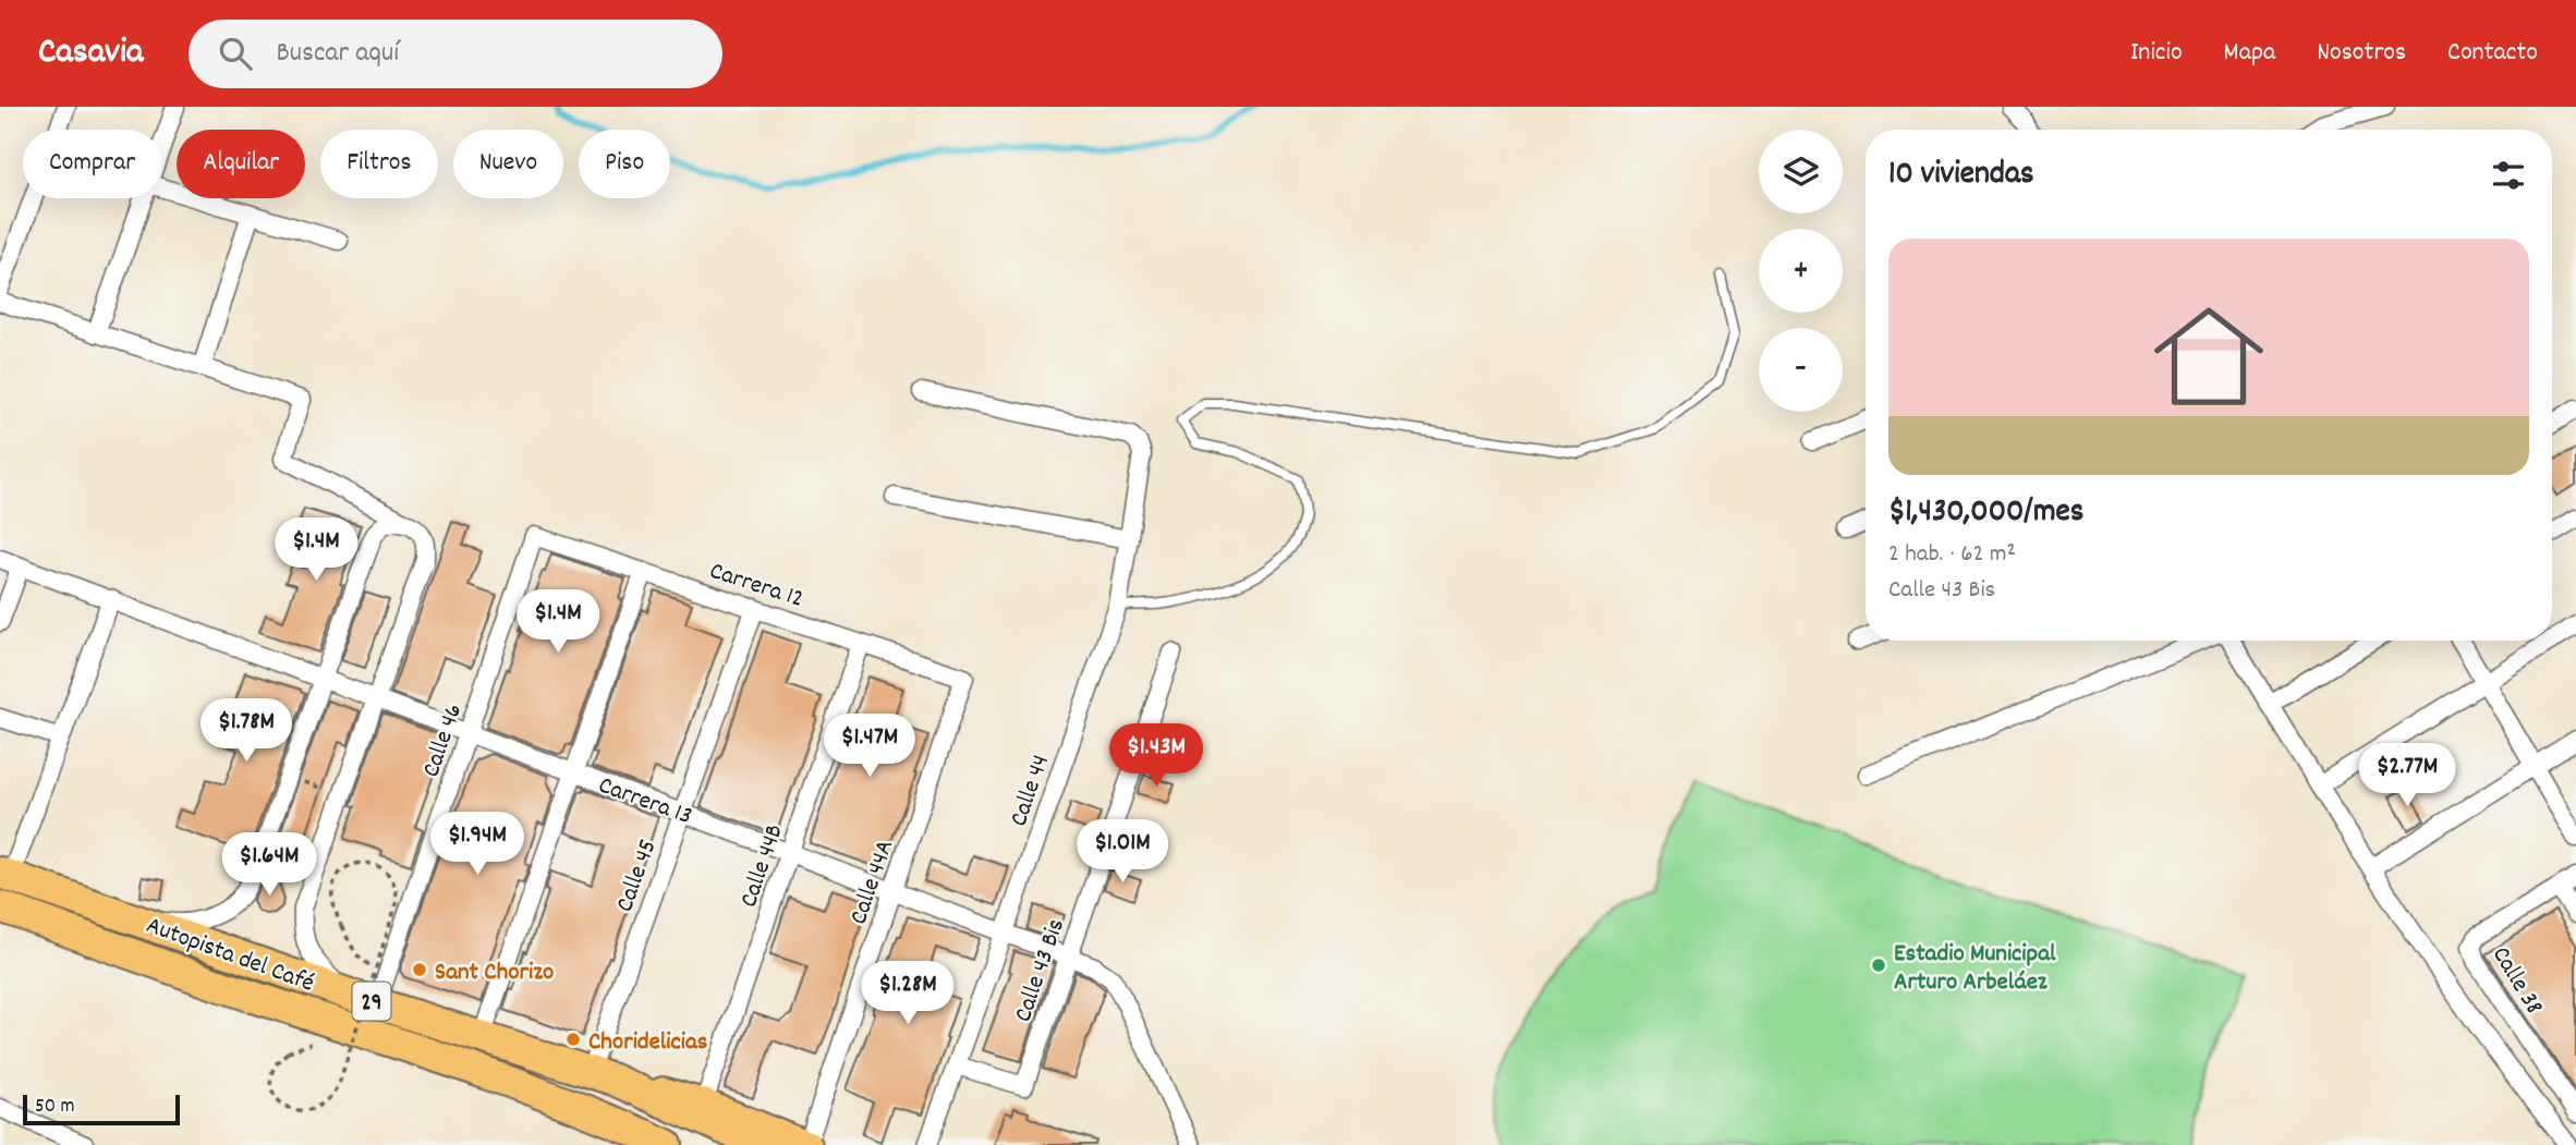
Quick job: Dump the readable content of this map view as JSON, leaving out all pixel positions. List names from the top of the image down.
{
  "streets": {
    "highway": ["Autopista del Café", "29"],
    "street": [
      "Carrera 12",
      "Calle 46",
      "Calle 44",
      "Carrera 13",
      "Calle 44B",
      "Calle 45",
      "Calle 44A",
      "Calle 43 Bis",
      "Calle 38"
    ]
  },
  "crossings": [
    ["Carrera 12", "Calle 46"],
    ["Carrera 12", "Calle 44B"],
    ["Carrera 12", "Calle 45"],
    ["Carrera 12", "Calle 44A"],
    ["Calle 46", "Carrera 13"],
    ["Calle 46", "Autopista del Café"],
    ["Calle 44", "Carrera 13"],
    ["Calle 44", "Calle 43 Bis"],
    ["Carrera 13", "Calle 44B"],
    ["Carrera 13", "Calle 45"],
    ["Carrera 13", "Calle 44A"],
    ["Carrera 13", "Calle 43 Bis"],
    ["Calle 45", "Autopista del Café"]
  ],
  "places": ["Estadio Municipal Arturo Arbeláez", "Sant Chorizo", "Choridelicias"],
  "scale_bar": "50 m",
  "page": {
    "header": "Casavia",
    "search": "Buscar aquí",
    "nav": [
      "Inicio",
      "Mapa",
      "Nosotros",
      "Contacto"
    ],
    "map_buttons": ["+", "−"],
    "chip": [
      "Comprar",
      "Alquilar",
      "Filtros",
      "Nuevo",
      "Piso"
    ],
    "heading": "10 viviendas",
    "list": [
      {
        "name": "$1,430,000/mes",
        "note": "2 hab. · 62 m² · Calle 43 Bis"
      }
    ],
    "price": [
      "$1.4M",
      "$1.4M",
      "$1.78M",
      "$1.47M",
      "$1.43M",
      "$2.77M",
      "$1.94M",
      "$1.01M",
      "$1.64M",
      "$1.28M"
    ],
    "scale": "50 m"
  }
}
